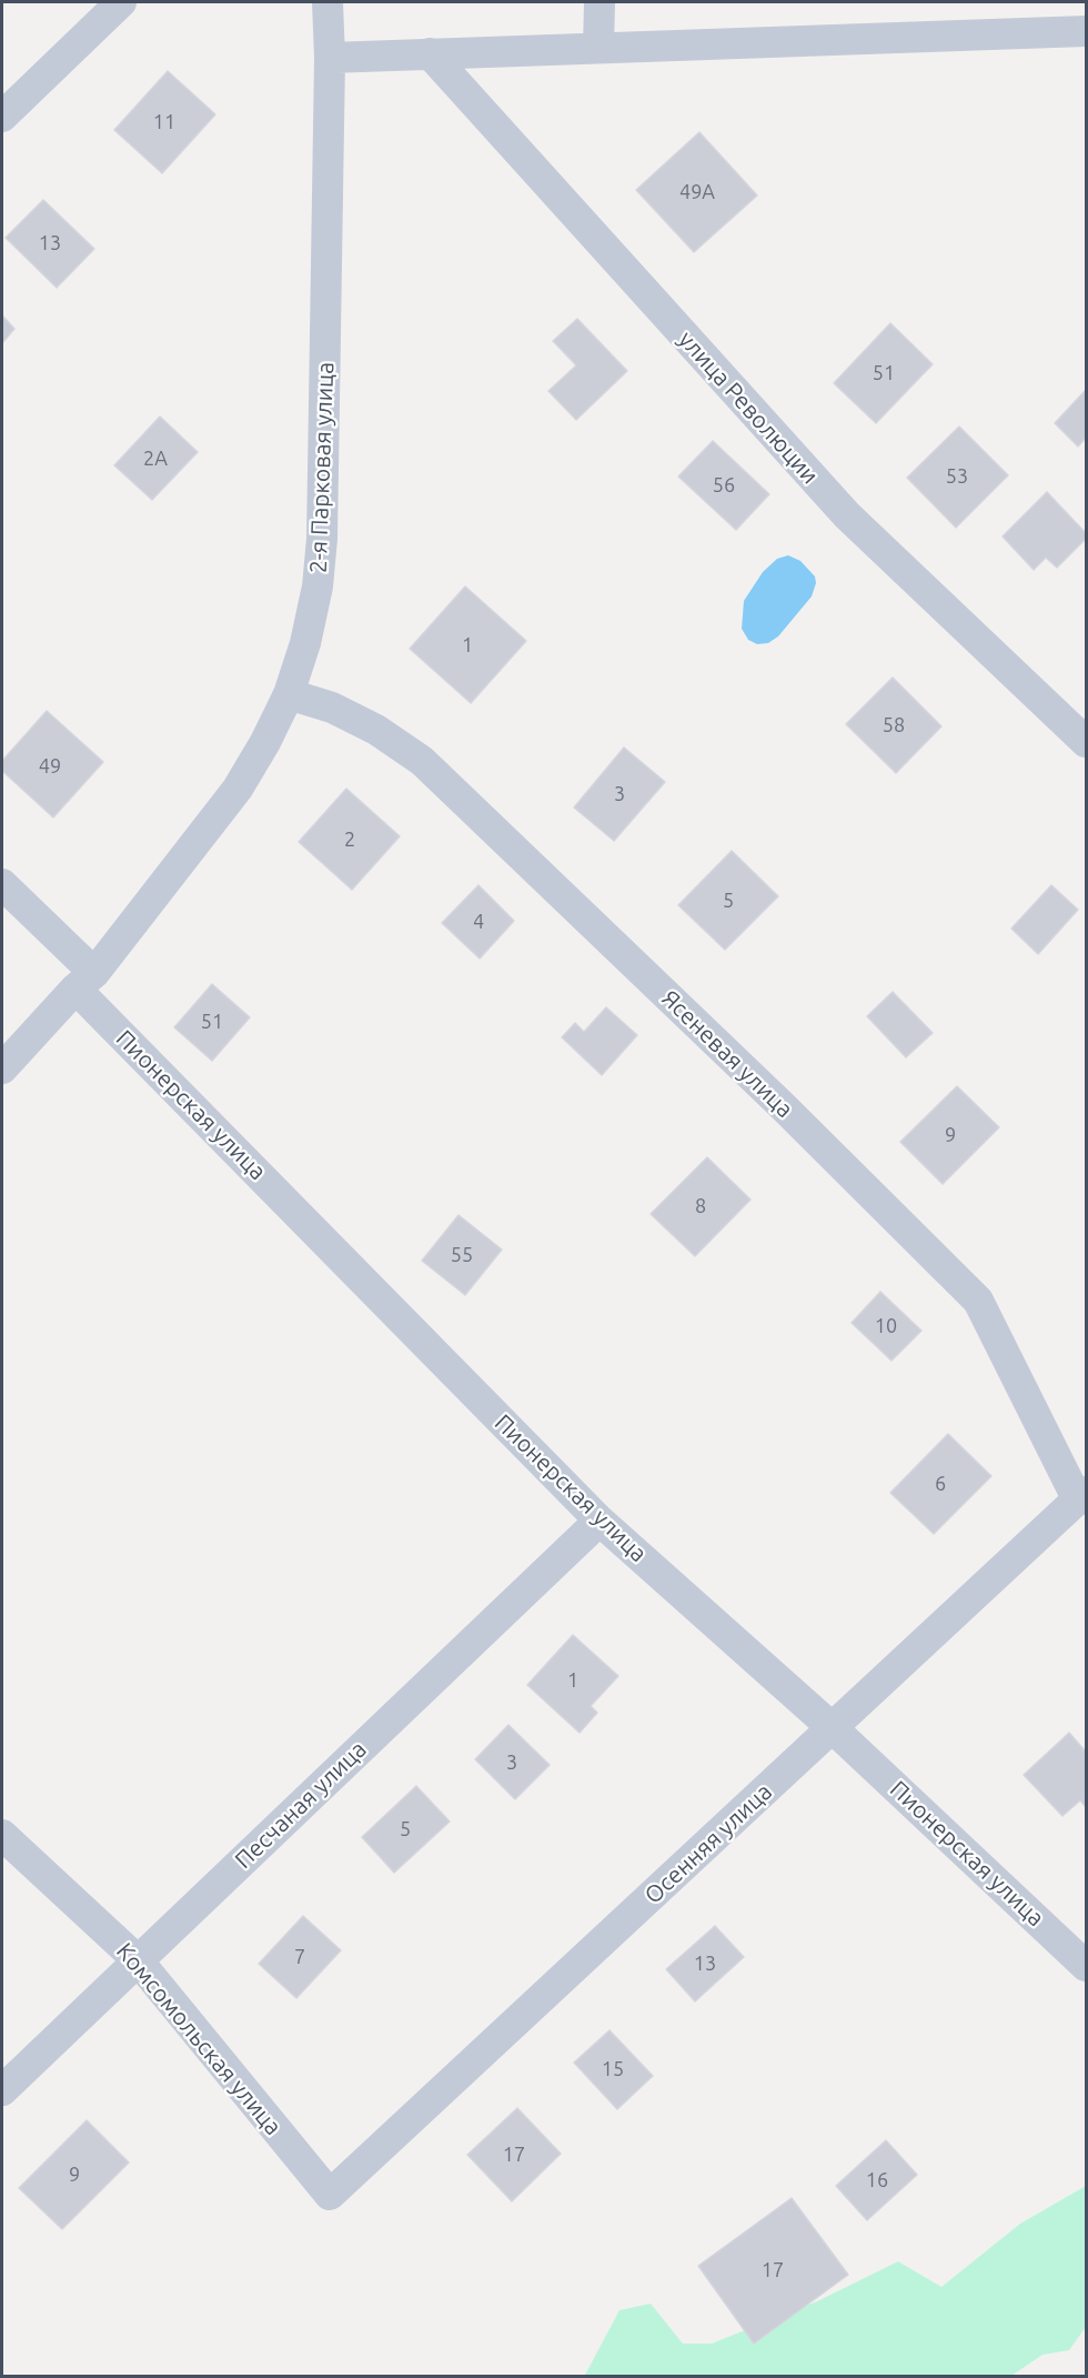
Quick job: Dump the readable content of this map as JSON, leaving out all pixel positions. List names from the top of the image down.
{
  "streets": {
    "street": [
      "улица Революции",
      "2-я Парковая улица",
      "Ясеневая улица",
      "Пионерская улица",
      "Песчаная улица",
      "Осенняя улица",
      "Комсомольская улица"
    ]
  },
  "crossings": [
    ["2-я Парковая улица", "Ясеневая улица"],
    ["2-я Парковая улица", "Пионерская улица"],
    ["Ясеневая улица", "Осенняя улица"],
    ["Пионерская улица", "Песчаная улица"],
    ["Пионерская улица", "Осенняя улица"],
    ["Песчаная улица", "Комсомольская улица"],
    ["Осенняя улица", "Комсомольская улица"]
  ],
  "house_numbers": [
    "11",
    "49А",
    "13",
    "51",
    "2А",
    "53",
    "56",
    "1",
    "58",
    "49",
    "3",
    "2",
    "5",
    "4",
    "51",
    "9",
    "8",
    "55",
    "10",
    "6",
    "1",
    "3",
    "5",
    "7",
    "13",
    "15",
    "17",
    "9",
    "16",
    "17"
  ]
}
